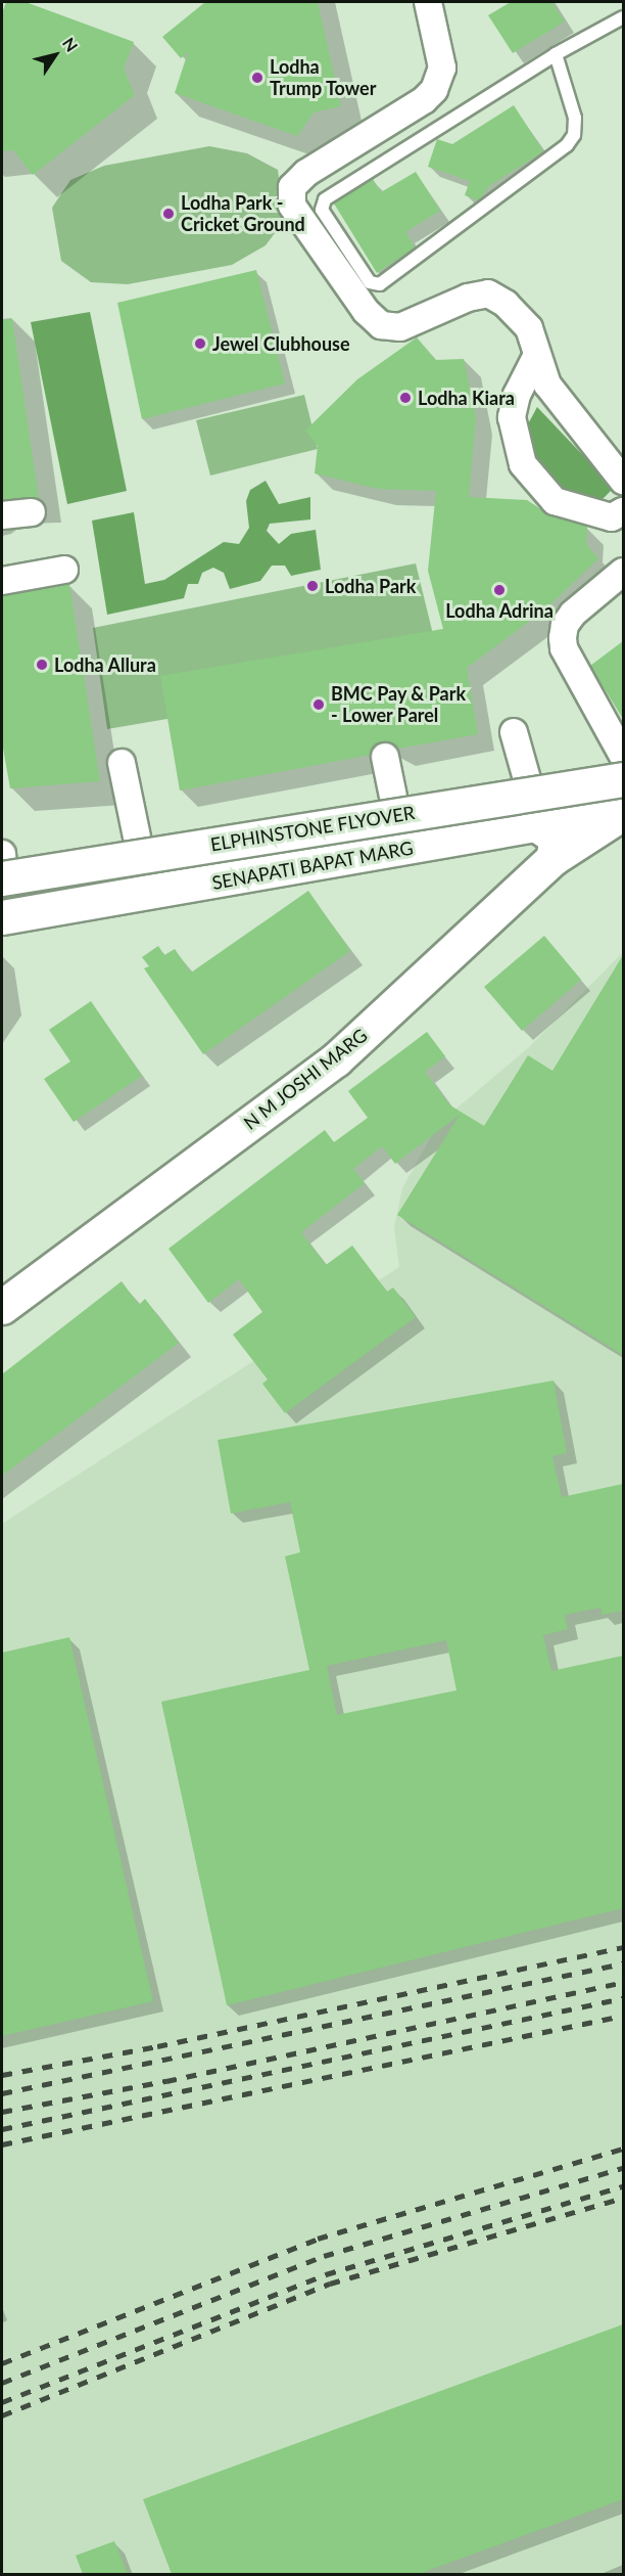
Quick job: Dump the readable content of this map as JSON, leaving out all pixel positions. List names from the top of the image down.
{
  "streets": {
    "main road": ["ELPHINSTONE FLYOVER", "SENAPATI BAPAT MARG", "N M JOSHI MARG"]
  },
  "crossings": [
    ["SENAPATI BAPAT MARG", "N M JOSHI MARG"]
  ],
  "places": [
    "Lodha Trump Tower",
    "Lodha Park - Cricket Ground",
    "Jewel Clubhouse",
    "Lodha Kiara",
    "Lodha Park",
    "Lodha Adrina",
    "Lodha Allura",
    "BMC Pay & Park - Lower Parel"
  ],
  "north": "top right"
}
